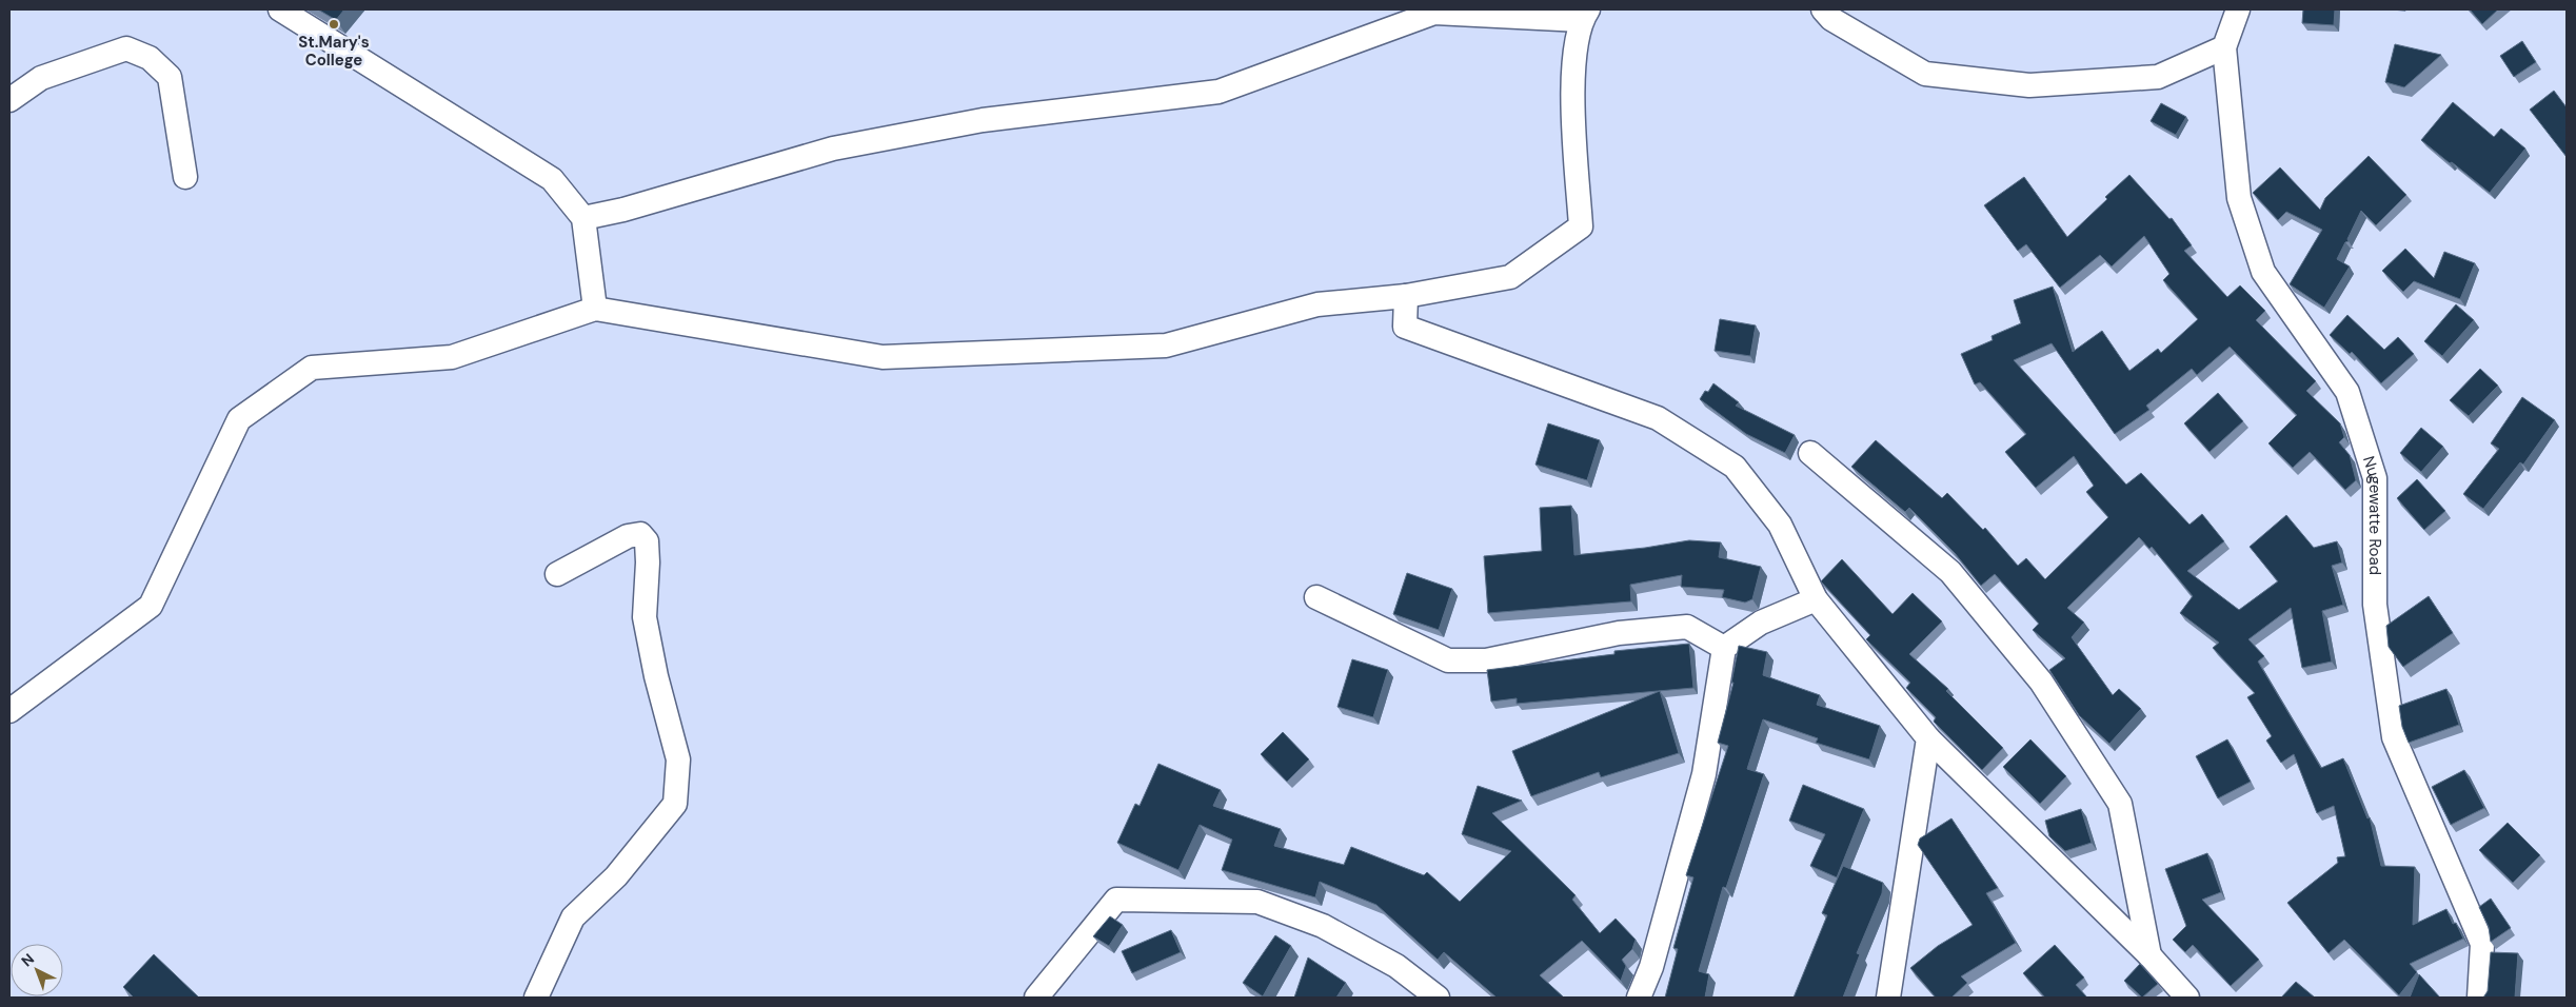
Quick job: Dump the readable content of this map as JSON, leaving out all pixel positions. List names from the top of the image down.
{
  "streets": {
    "street": ["Nugewatte Road"]
  },
  "places": ["St.Mary's College"],
  "north": "top left"
}
